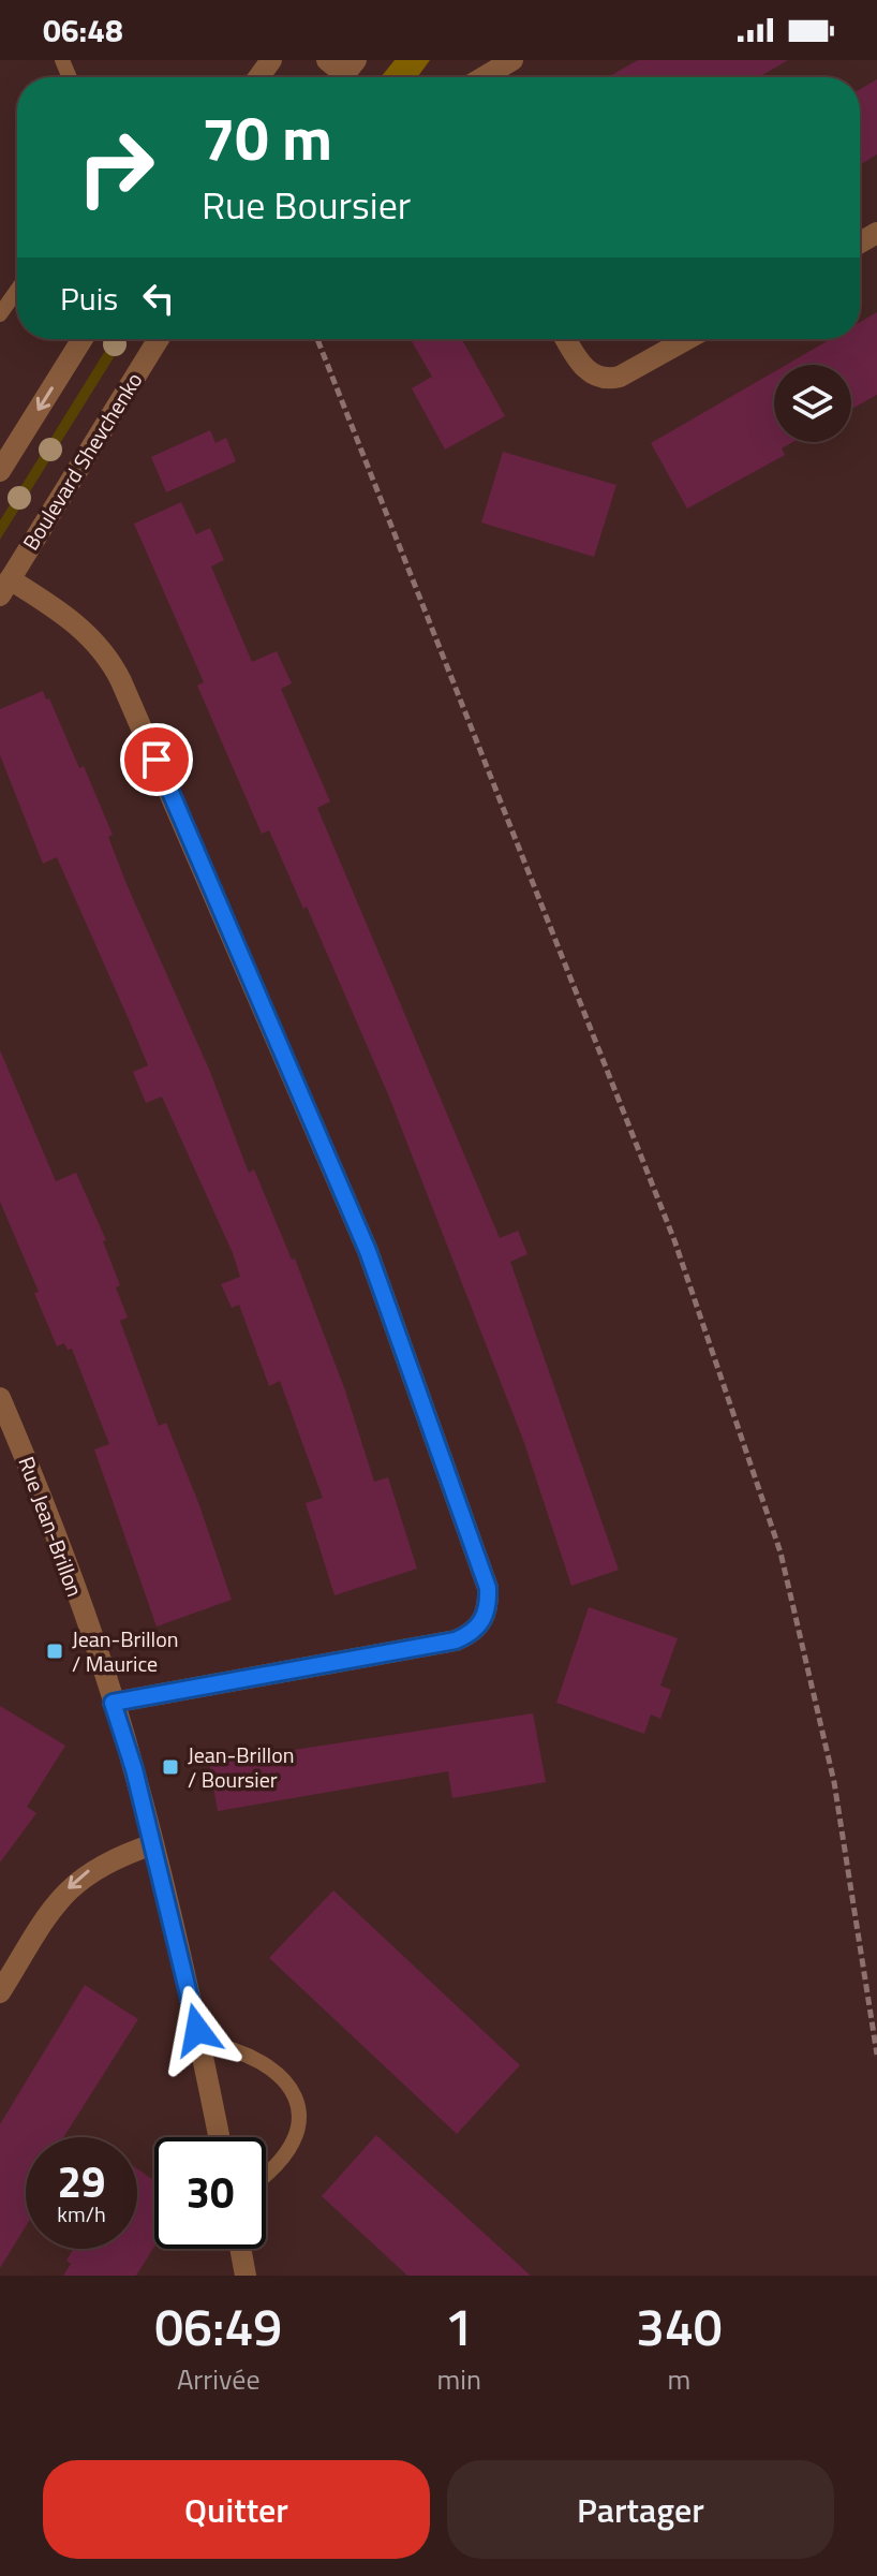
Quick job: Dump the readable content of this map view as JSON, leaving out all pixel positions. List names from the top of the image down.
{
  "streets": {
    "street": ["Boulevard Shevchenko", "Rue Jean-Brillon"]
  },
  "places": {
    "transit": ["Jean-Brillon / Maurice", "Jean-Brillon / Boursier"]
  },
  "page": {
    "status": "06:48",
    "turn": ["70 m", "Rue Boursier"],
    "then": "Puis",
    "speed": "29 km/h",
    "limit": "30",
    "eta": [
      "06:49",
      "Arrivée",
      "1",
      "min",
      "340",
      "m"
    ],
    "buttons": ["Quitter", "Partager"]
  }
}
